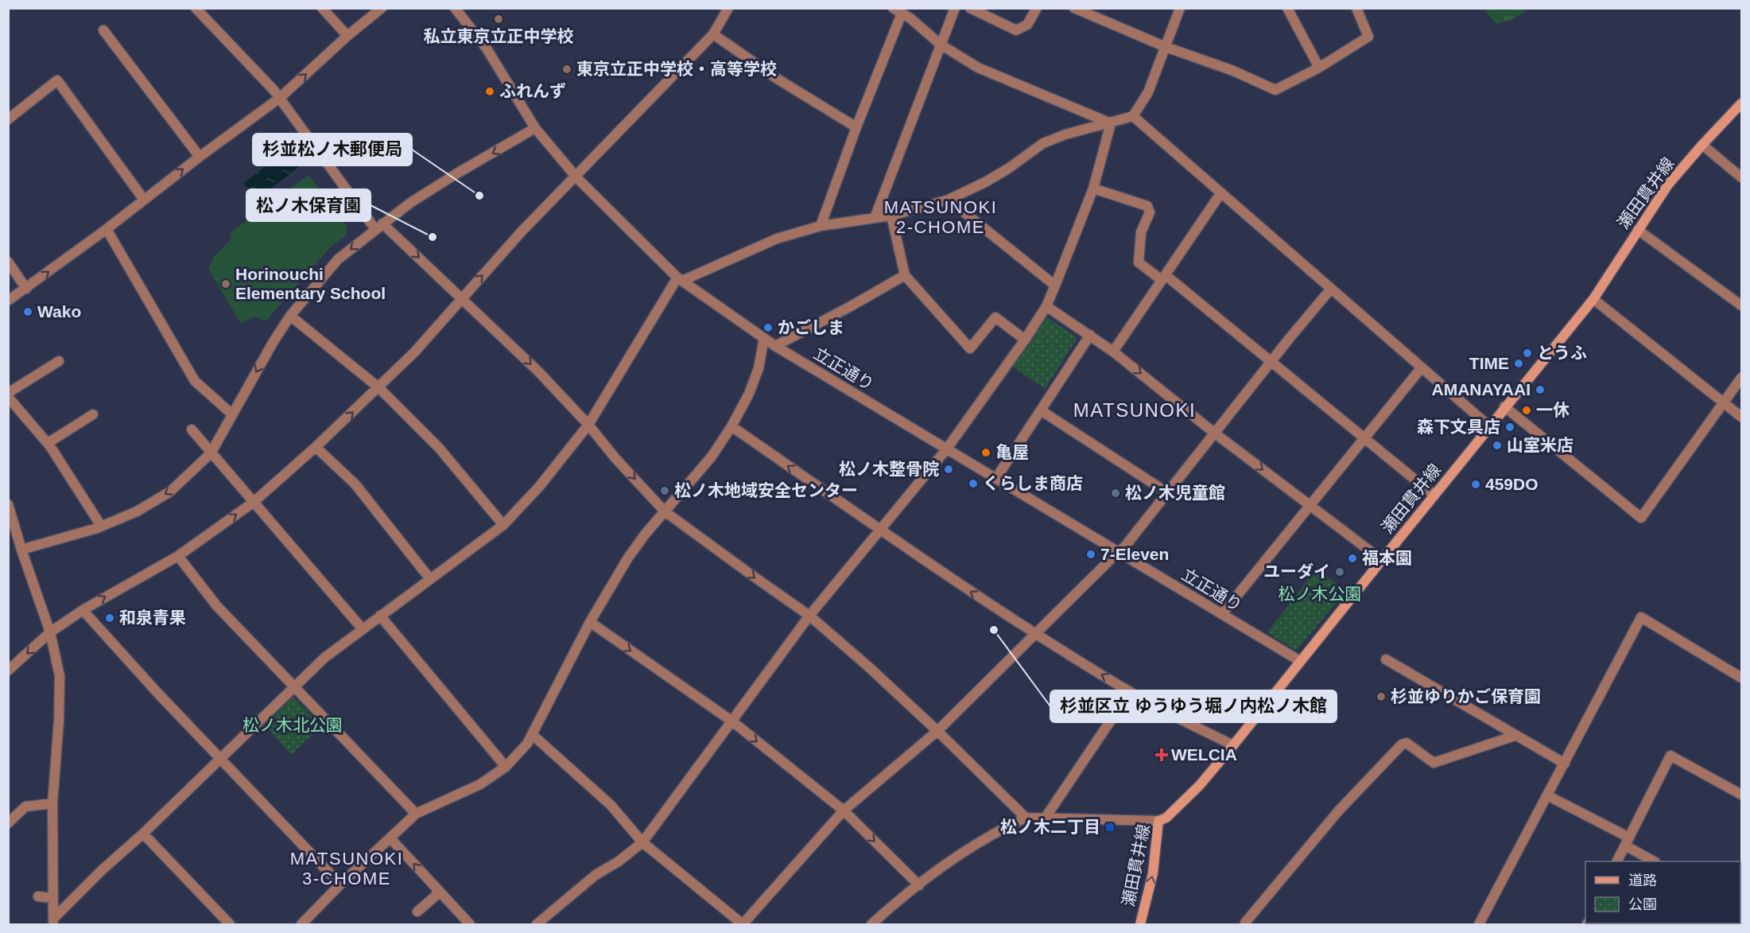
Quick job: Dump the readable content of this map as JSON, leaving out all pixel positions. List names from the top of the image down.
{
  "streets": {
    "main road": ["瀬田貫井線"],
    "street": ["立正通り"]
  },
  "crossings": [
    ["瀬田貫井線", "立正通り"]
  ],
  "districts": ["MATSUNOKI 2-CHOME", "MATSUNOKI", "MATSUNOKI 3-CHOME"],
  "parks": ["松ノ木公園", "松ノ木北公園"],
  "places": {
    "other": [
      "私立東京立正中学校",
      "東京立正中学校・高等学校",
      "ふれんず",
      "杉並松ノ木郵便局",
      "松ノ木保育園",
      "Horinouchi Elementary School",
      "Wako",
      "かごしま",
      "とうふ",
      "TIME",
      "AMANAYAAI",
      "一休",
      "森下文具店",
      "山室米店",
      "亀屋",
      "松ノ木整骨院",
      "くらしま商店",
      "459DO",
      "松ノ木地域安全センター",
      "松ノ木児童館",
      "7-Eleven",
      "福本園",
      "ユーダイ",
      "和泉青果",
      "杉並区立 ゆうゆう堀ノ内松ノ木館",
      "杉並ゆりかご保育園"
    ],
    "health": ["WELCIA"],
    "transit": ["松ノ木二丁目"]
  },
  "legend": ["道路", "公園"]
}
